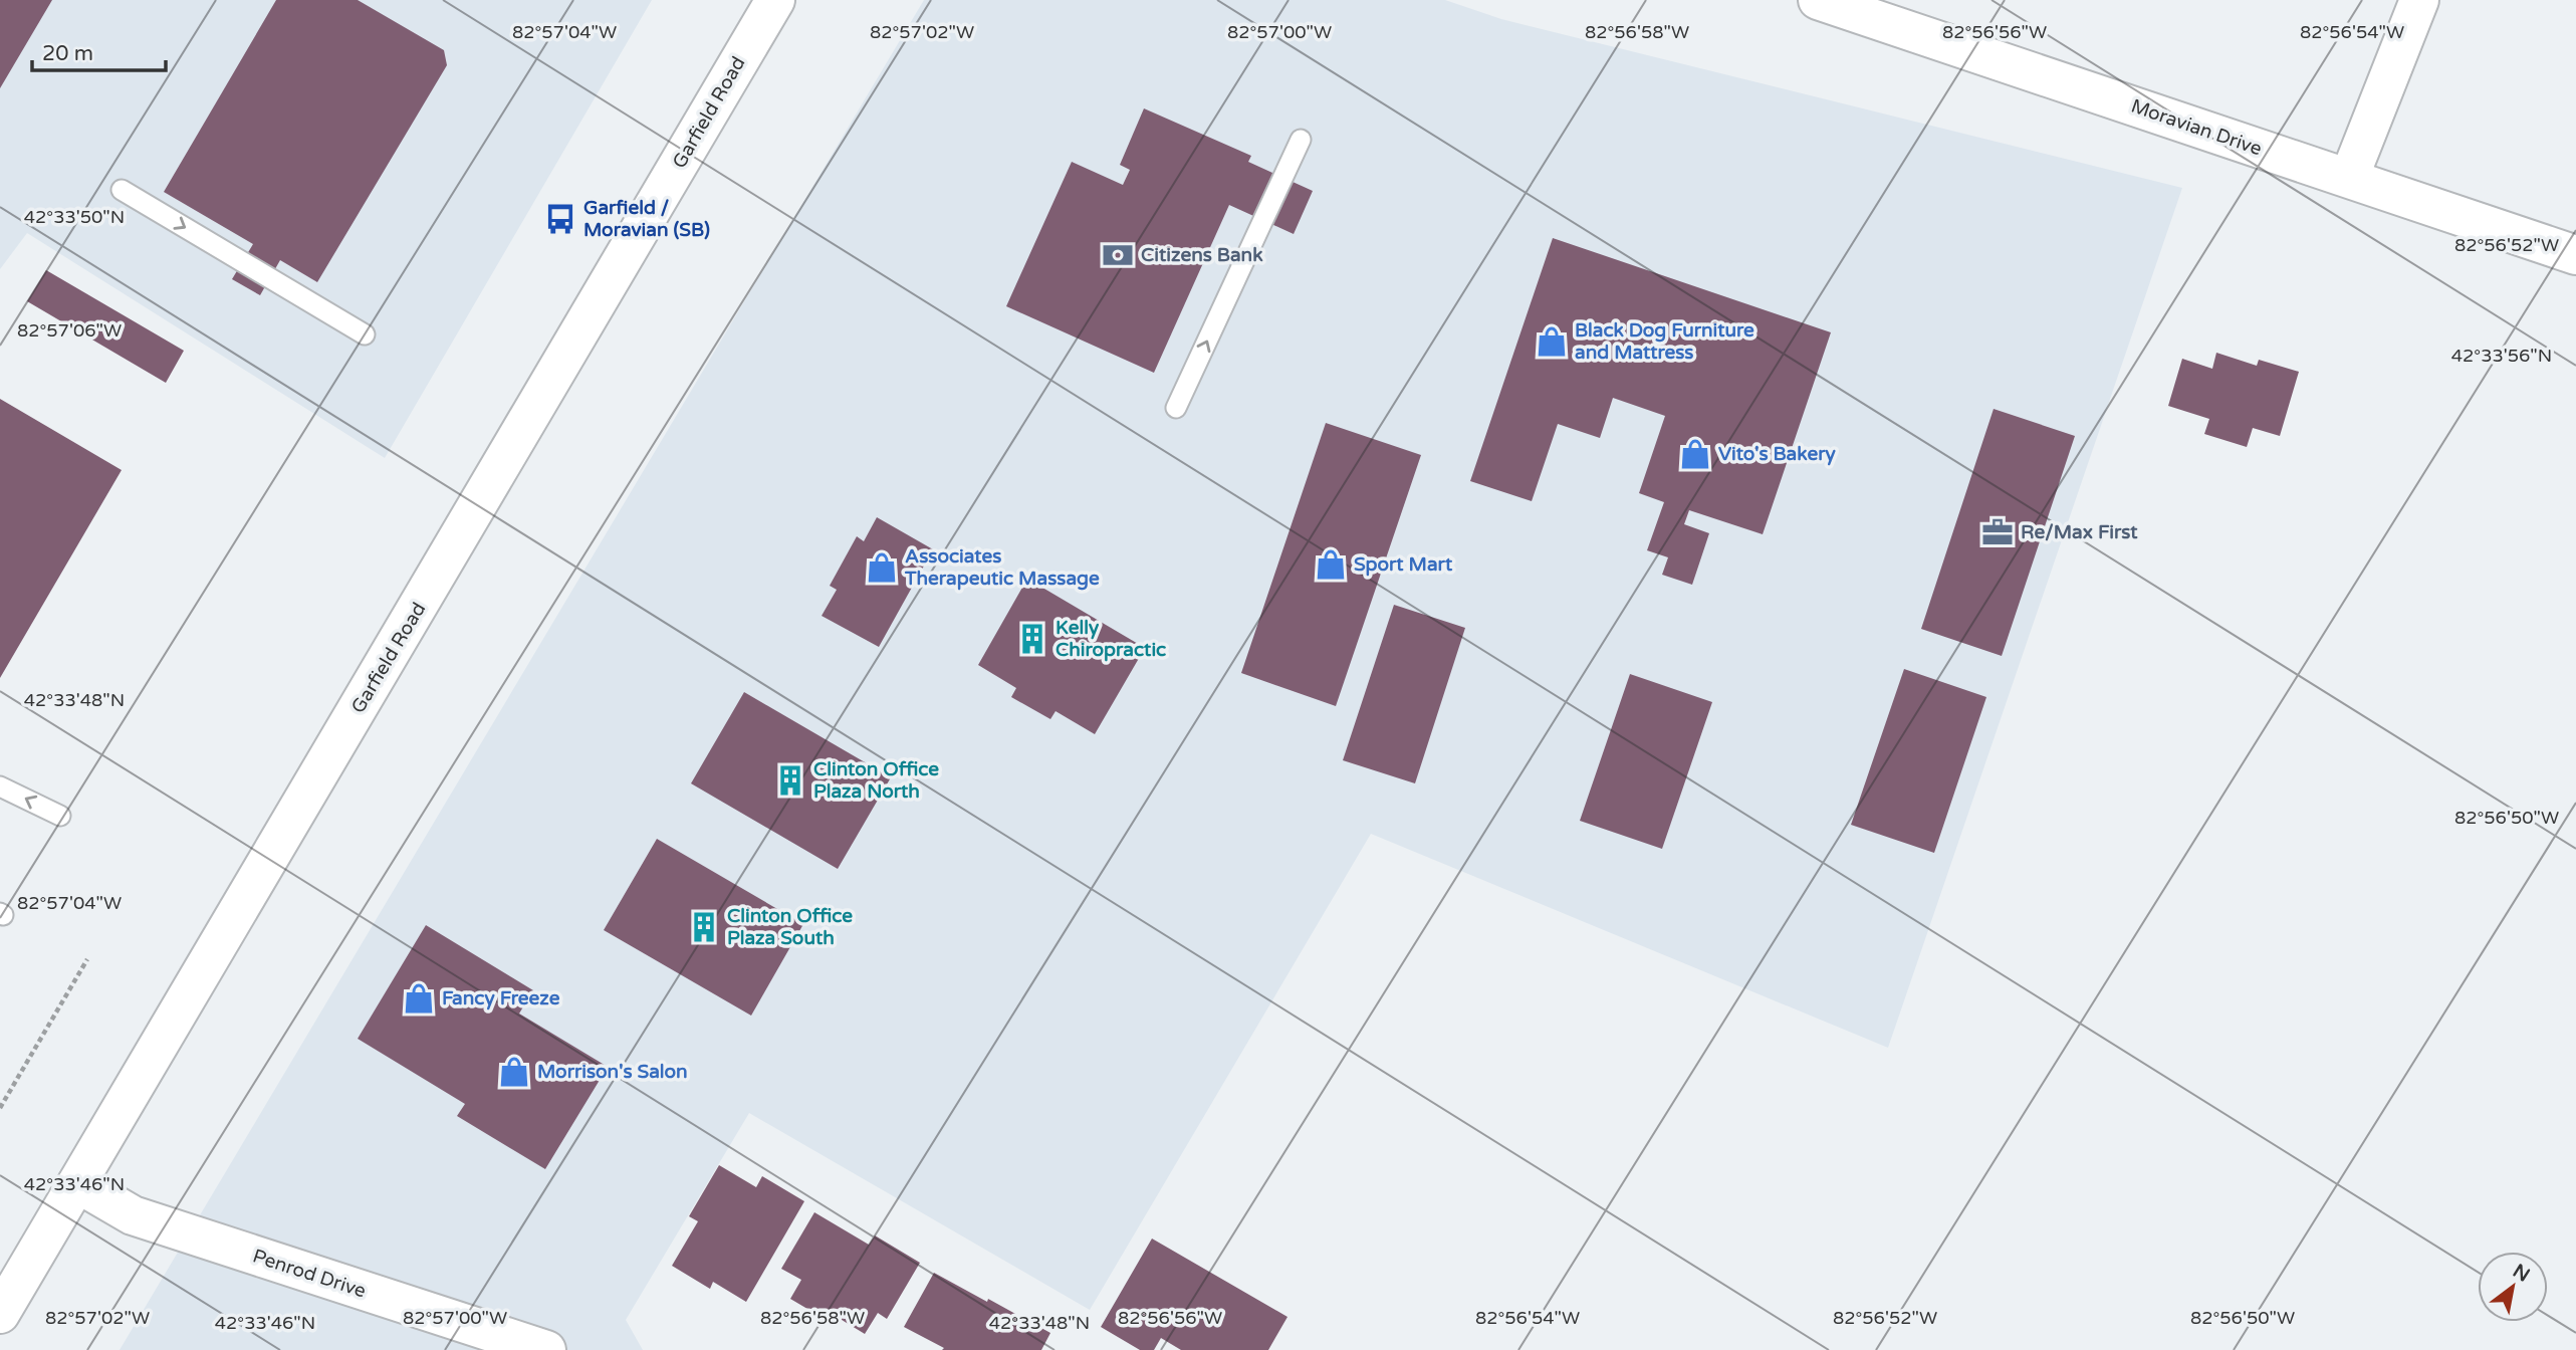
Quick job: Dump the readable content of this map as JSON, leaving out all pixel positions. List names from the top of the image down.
{
  "streets": {
    "main road": ["Garfield Road", "Moravian Drive", "Penrod Drive"]
  },
  "crossings": [
    ["Garfield Road", "Penrod Drive"]
  ],
  "places": {
    "bus stop": ["Garfield / Moravian (SB)"],
    "bank": ["Citizens Bank"],
    "shop": [
      "Black Dog Furniture and Mattress",
      "Vito's Bakery",
      "Sport Mart",
      "Associates Therapeutic Massage",
      "Fancy Freeze",
      "Morrison's Salon"
    ],
    "office": ["Re/Max First"],
    "building": ["Kelly Chiropractic", "Clinton Office Plaza North", "Clinton Office Plaza South"]
  },
  "scale_bar": "20 m",
  "north": "top right",
  "coordinates": [
    "82°57'04\"W",
    "82°57'02\"W",
    "82°57'00\"W",
    "82°56'58\"W",
    "82°56'56\"W",
    "82°56'54\"W",
    "42°33'50\"N",
    "82°56'52\"W",
    "82°57'06\"W",
    "42°33'56\"N",
    "42°33'48\"N",
    "82°56'50\"W",
    "42°33'46\"N"
  ]
}
